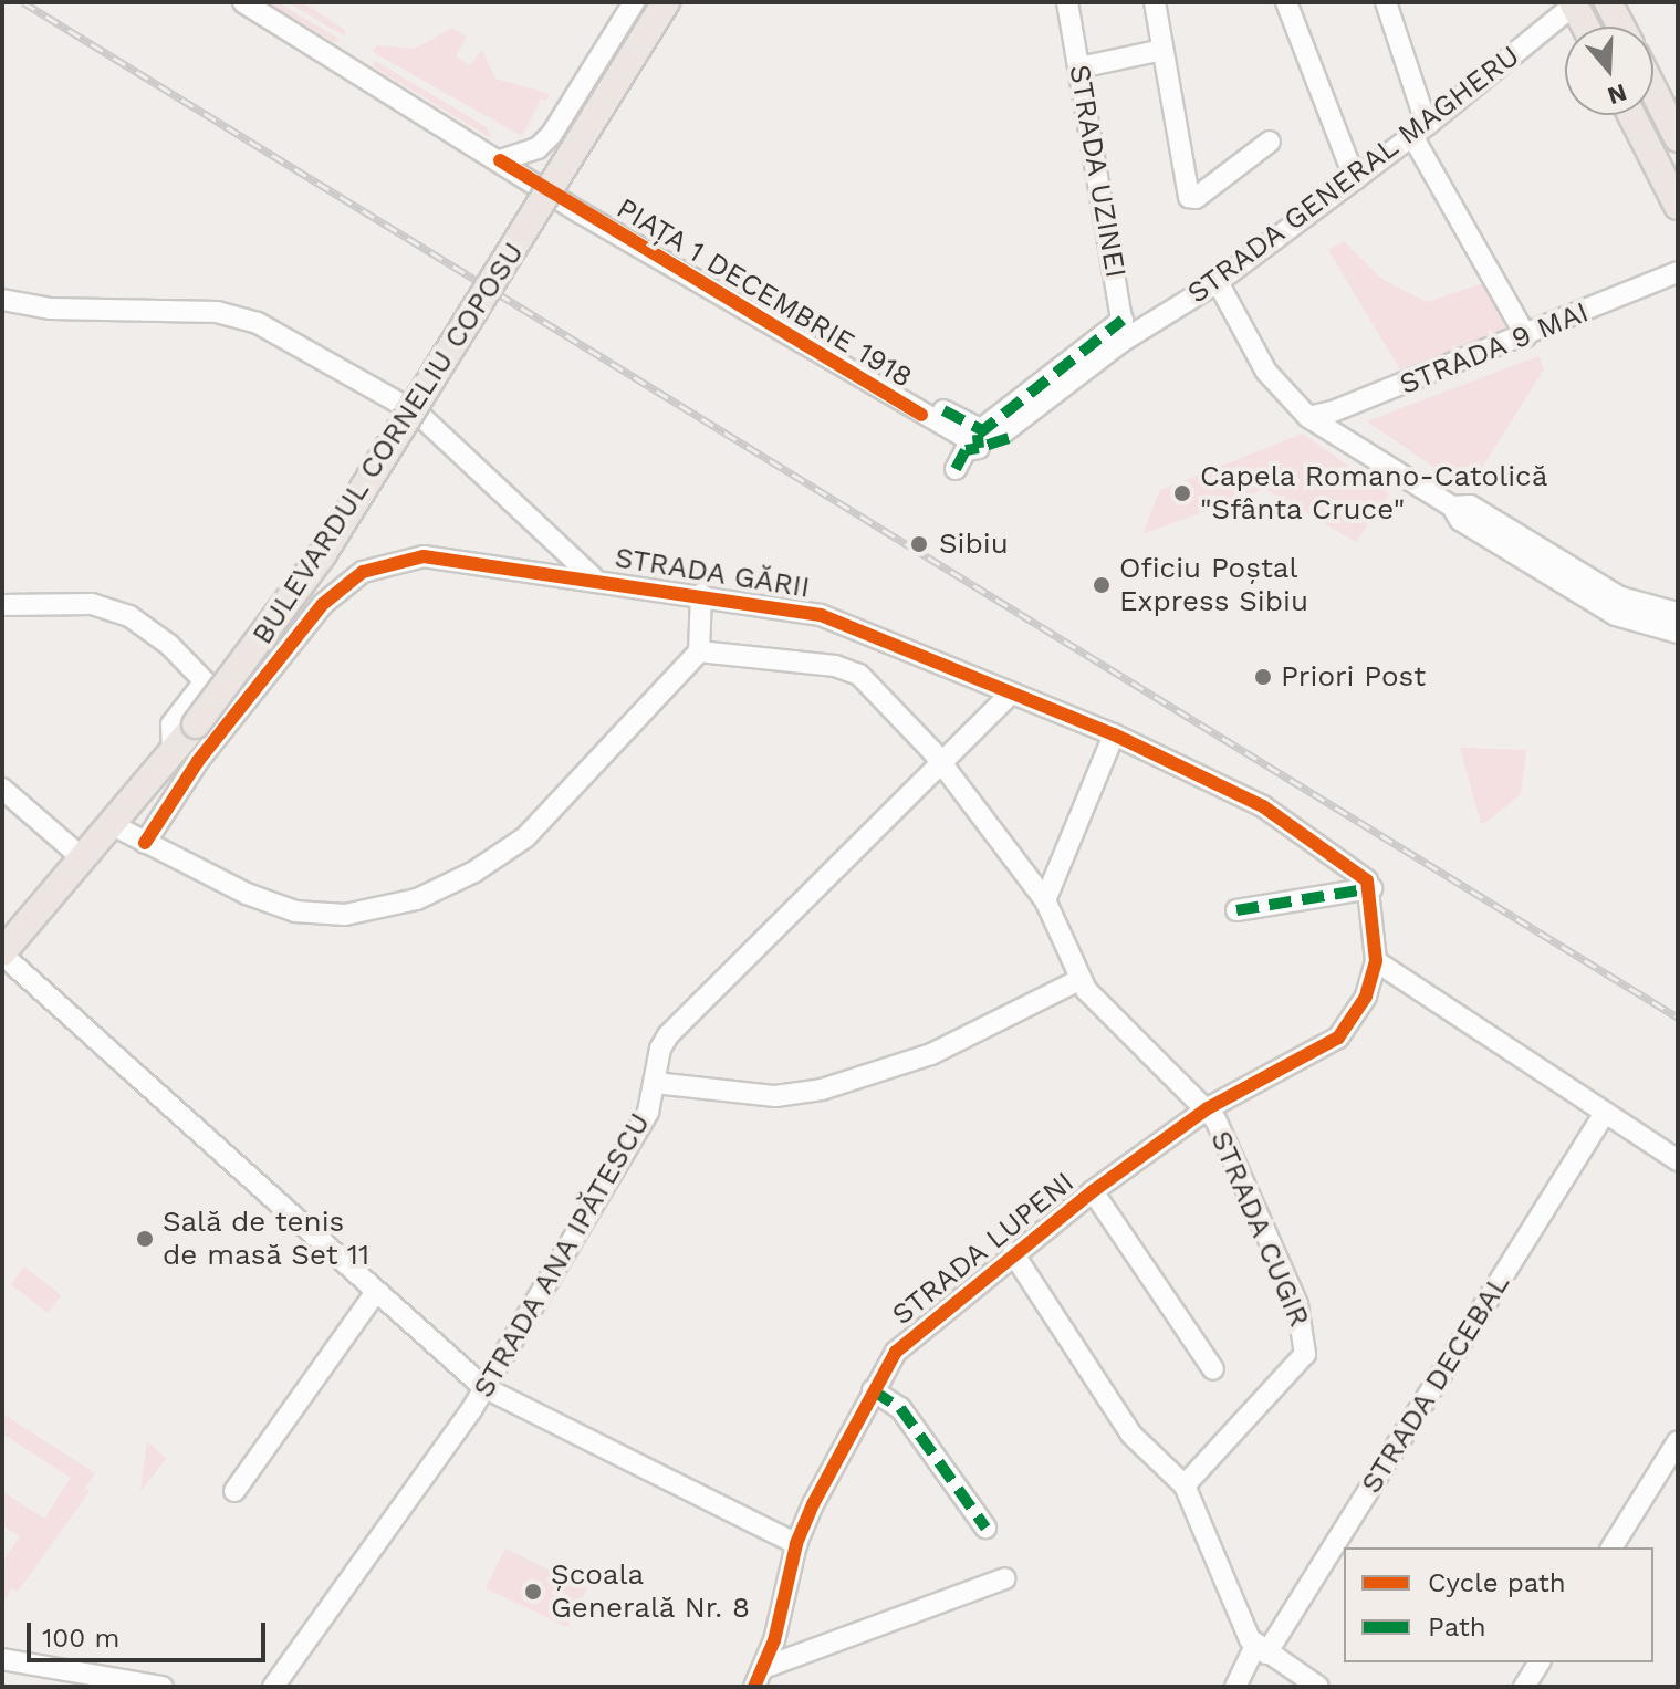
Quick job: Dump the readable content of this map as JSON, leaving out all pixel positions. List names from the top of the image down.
{
  "streets": {
    "main road": ["BULEVARDUL CORNELIU COPOSU"],
    "street": [
      "STRADA UZINEI",
      "STRADA GENERAL MAGHERU",
      "PIAȚA 1 DECEMBRIE 1918",
      "STRADA 9 MAI",
      "STRADA GĂRII",
      "STRADA CUGIR",
      "STRADA LUPENI",
      "STRADA ANA IPĂTESCU",
      "STRADA DECEBAL"
    ]
  },
  "crossings": [
    ["STRADA UZINEI", "STRADA GENERAL MAGHERU"],
    ["STRADA GĂRII", "STRADA ANA IPĂTESCU"],
    ["STRADA CUGIR", "STRADA LUPENI"]
  ],
  "places": [
    "Capela Romano-Catolică \"Sfânta Cruce\"",
    "Sibiu",
    "Oficiu Poștal Express Sibiu",
    "Priori Post",
    "Sală de tenis de masă Set 11",
    "Școala Generală Nr. 8"
  ],
  "legend": ["Cycle path", "Path"],
  "scale_bar": "100 m",
  "north": "bottom"
}
